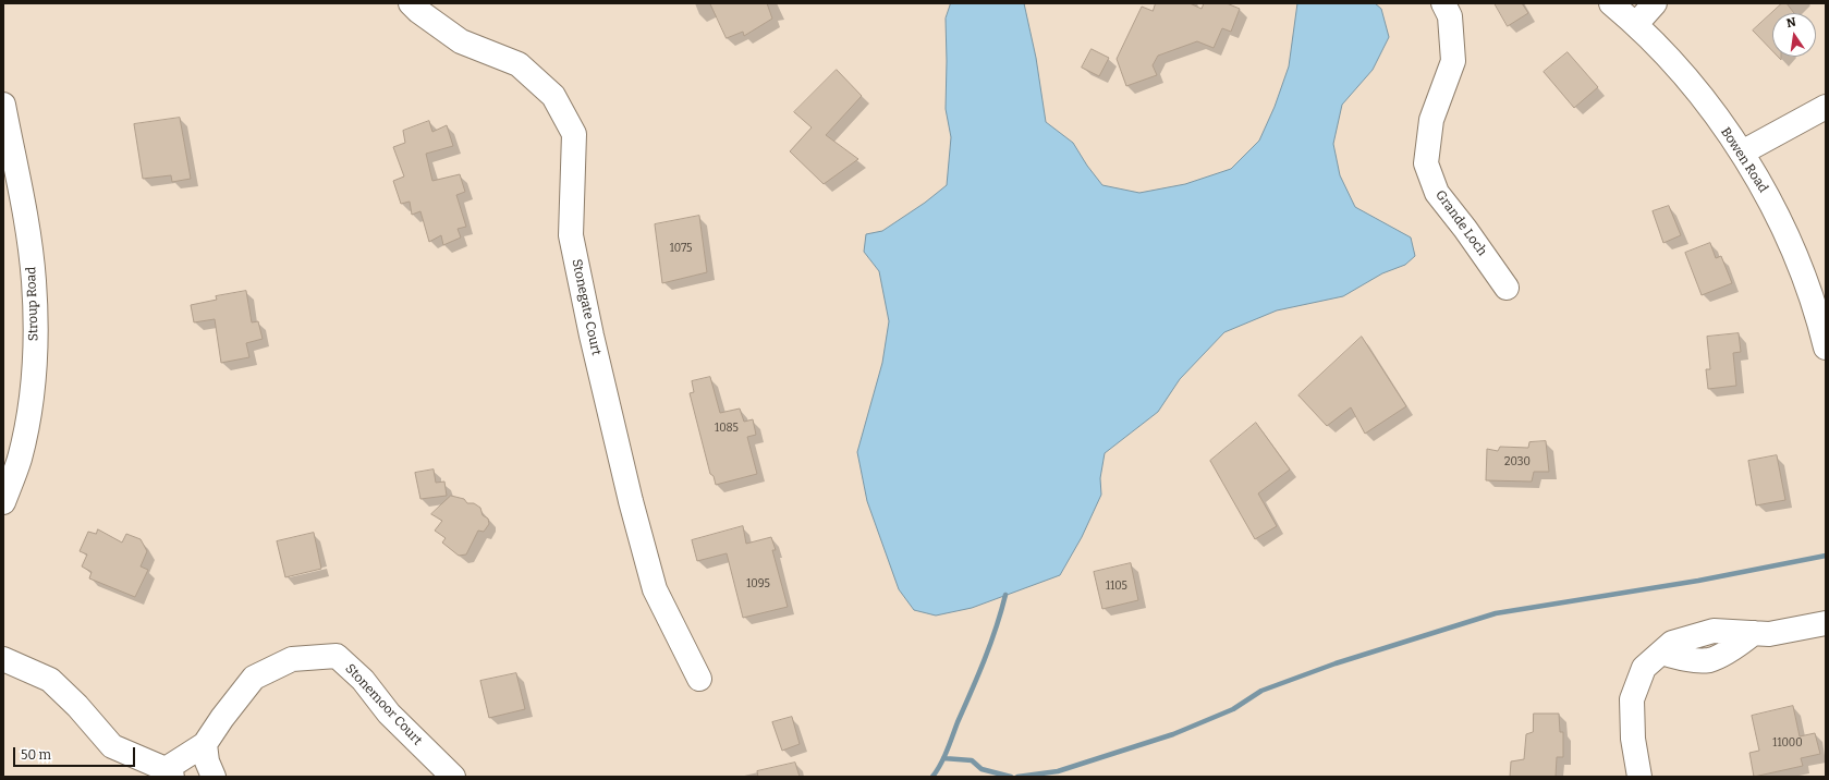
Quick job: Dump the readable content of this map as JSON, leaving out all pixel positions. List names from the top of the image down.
{
  "streets": {
    "street": [
      "Bowen Road",
      "Grande Loch",
      "Stroup Road",
      "Stonegate Court",
      "Stonemoor Court"
    ]
  },
  "house_numbers": [
    "1075",
    "1085",
    "2030",
    "1095",
    "1105",
    "11000"
  ],
  "scale_bar": "50 m",
  "north": "top"
}
